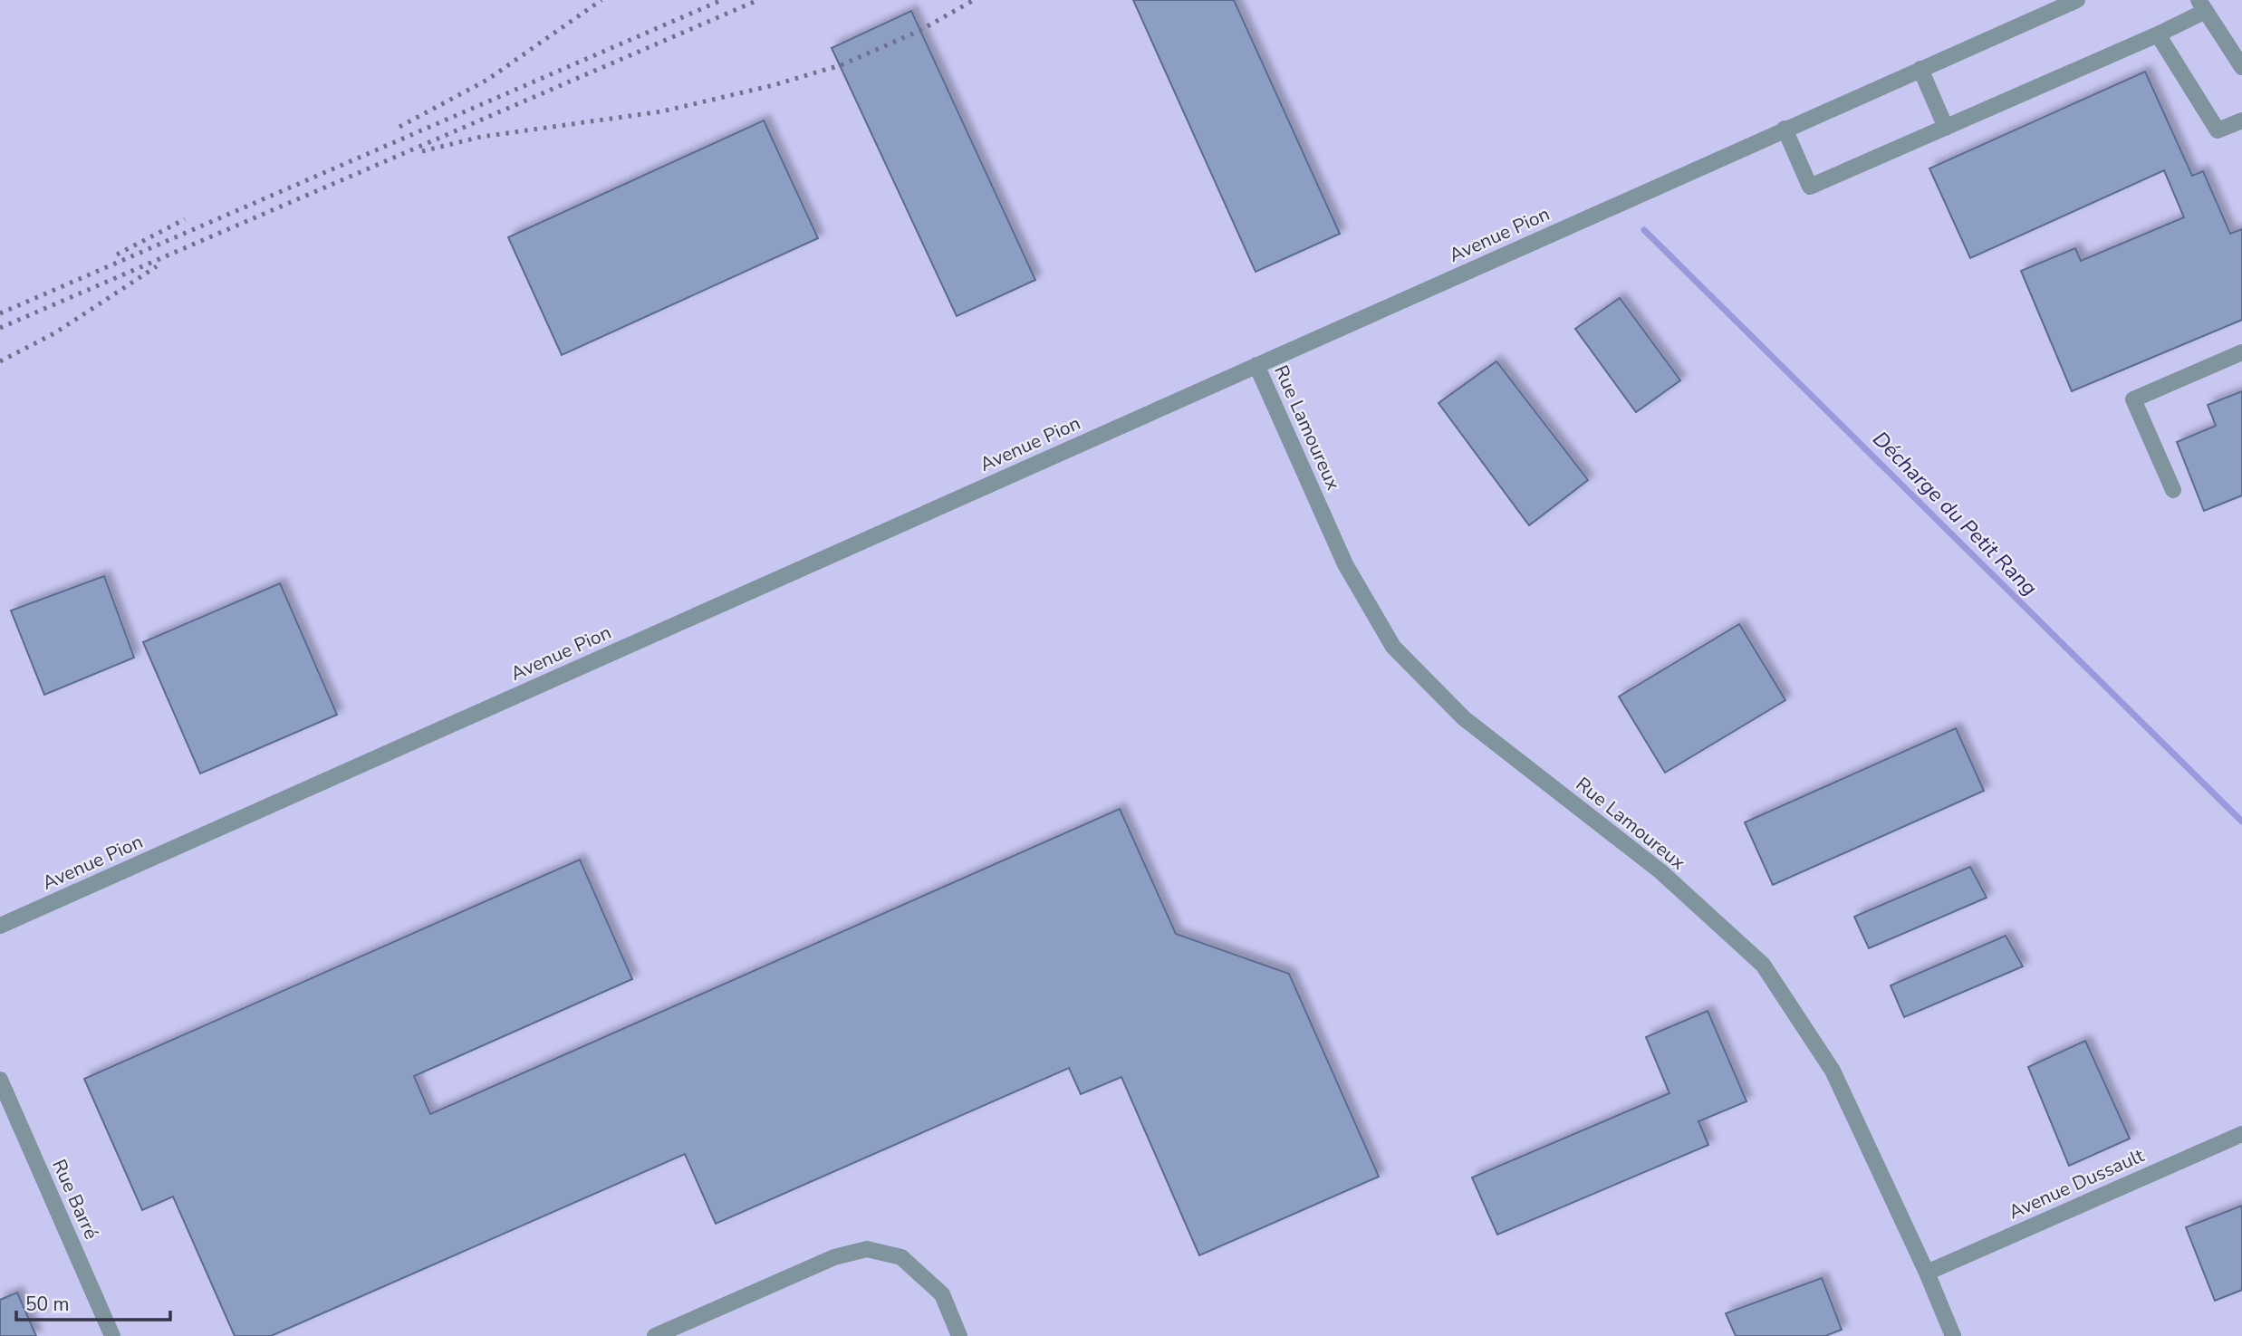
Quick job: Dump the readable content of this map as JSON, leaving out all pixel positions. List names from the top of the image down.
{
  "streets": {
    "street": [
      "Avenue Pion",
      "Rue Lamoureux",
      "Avenue Dussault",
      "Rue Barré"
    ]
  },
  "crossings": [
    ["Avenue Pion", "Rue Lamoureux"],
    ["Rue Lamoureux", "Avenue Dussault"]
  ],
  "water": ["Décharge du Petit Rang"],
  "scale_bar": "50 m"
}
